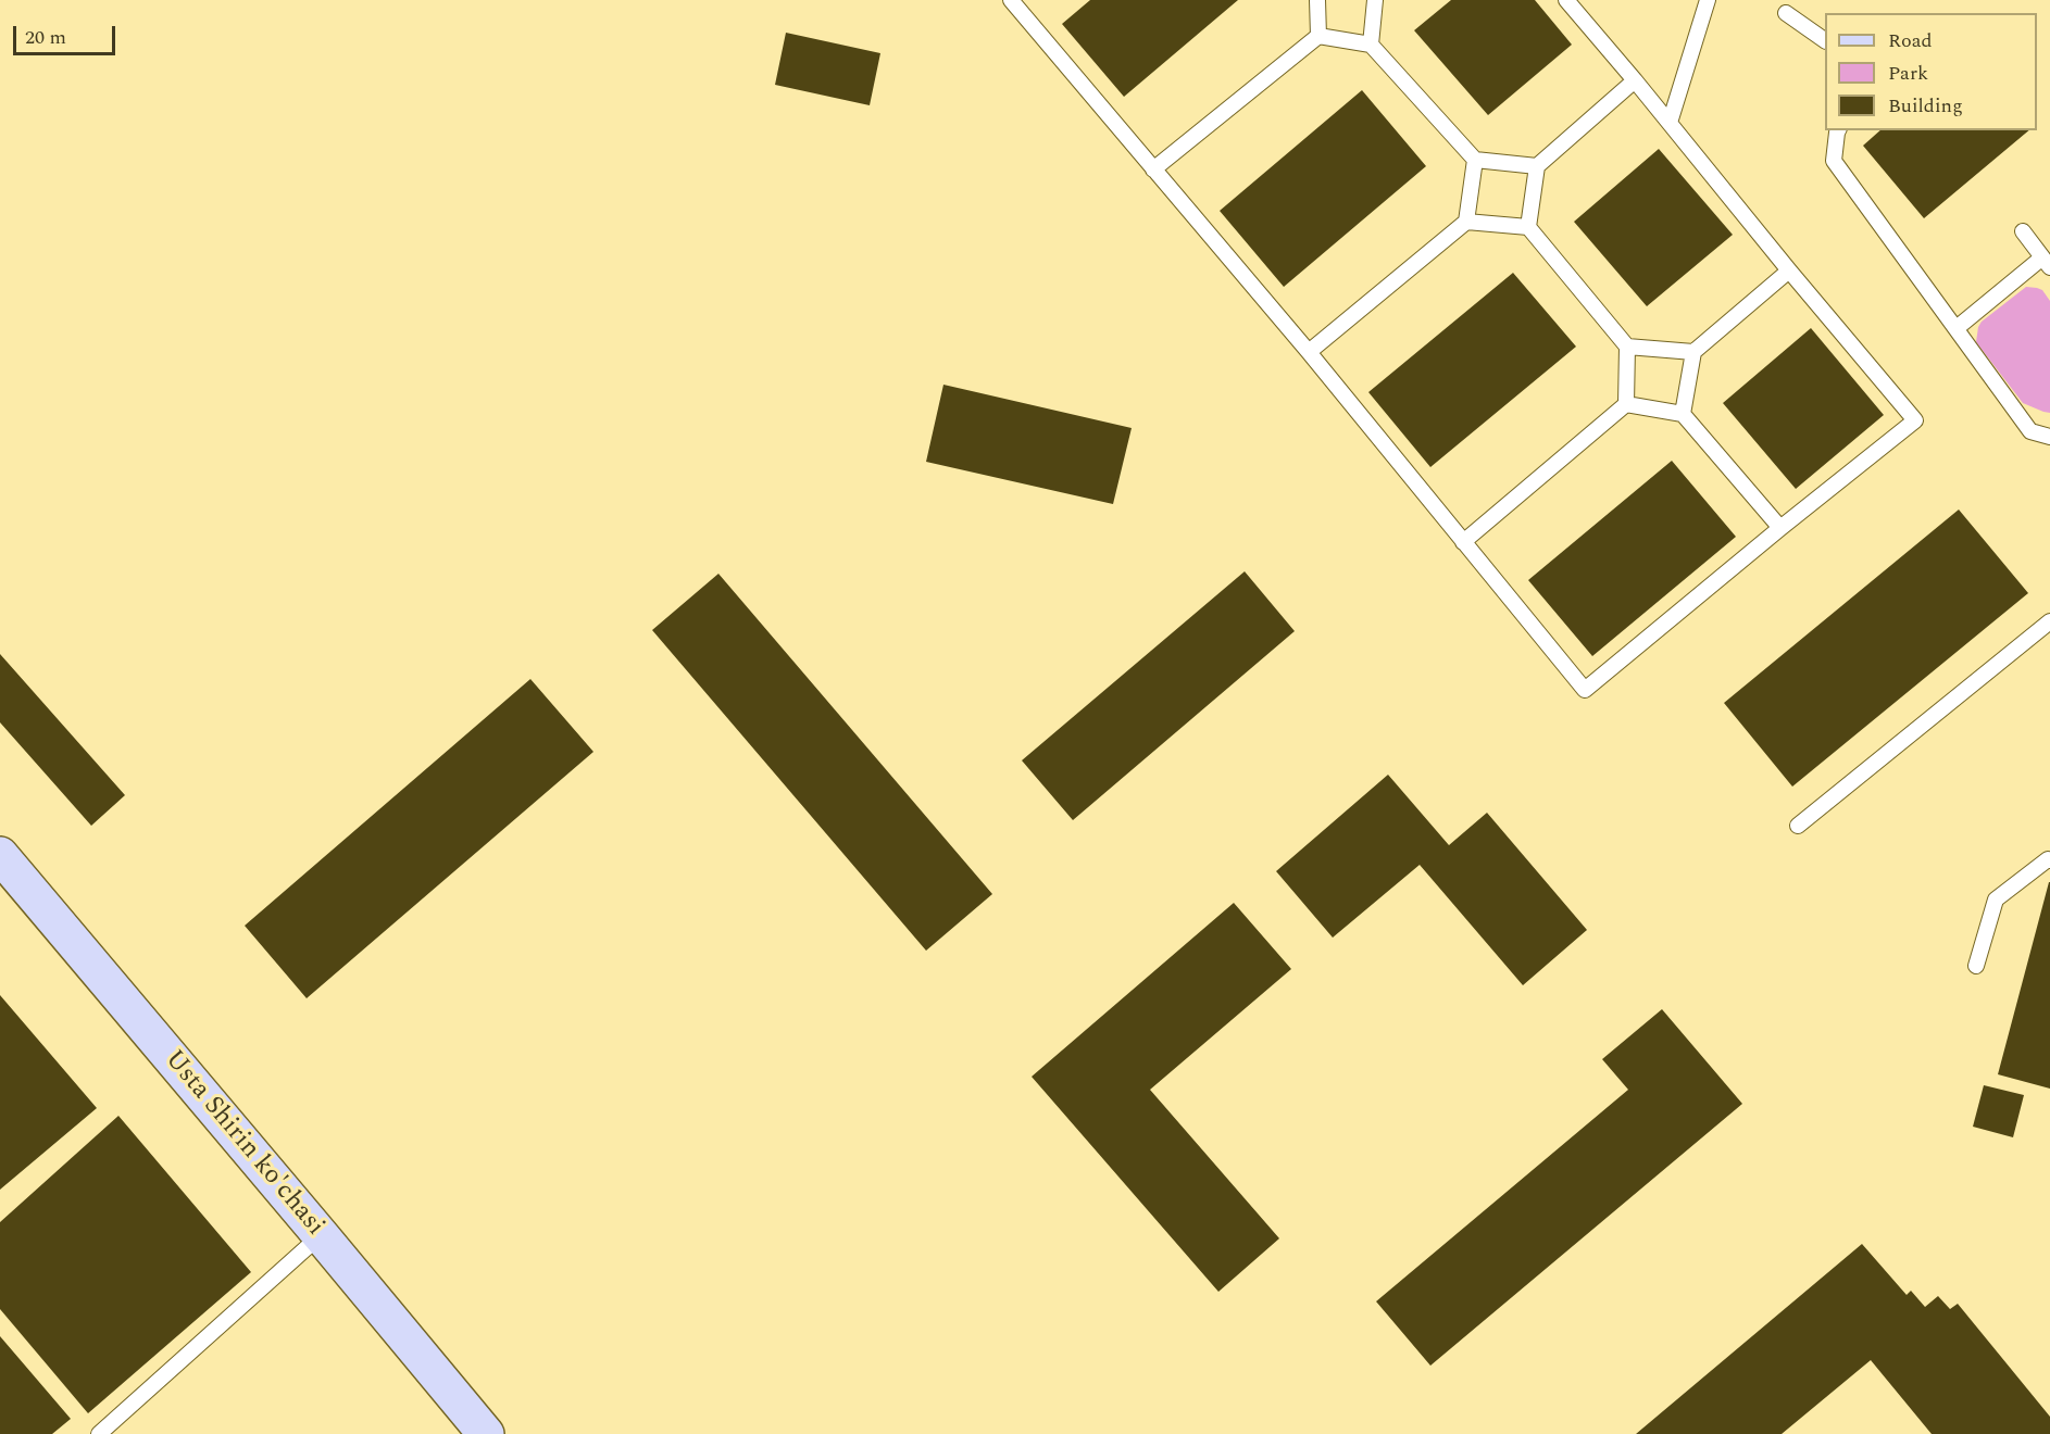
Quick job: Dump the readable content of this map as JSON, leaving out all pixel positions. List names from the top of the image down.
{
  "streets": {
    "main road": ["Usta Shirin ko'chasi"]
  },
  "legend": ["Road", "Park", "Building"],
  "scale_bar": "20 m"
}
